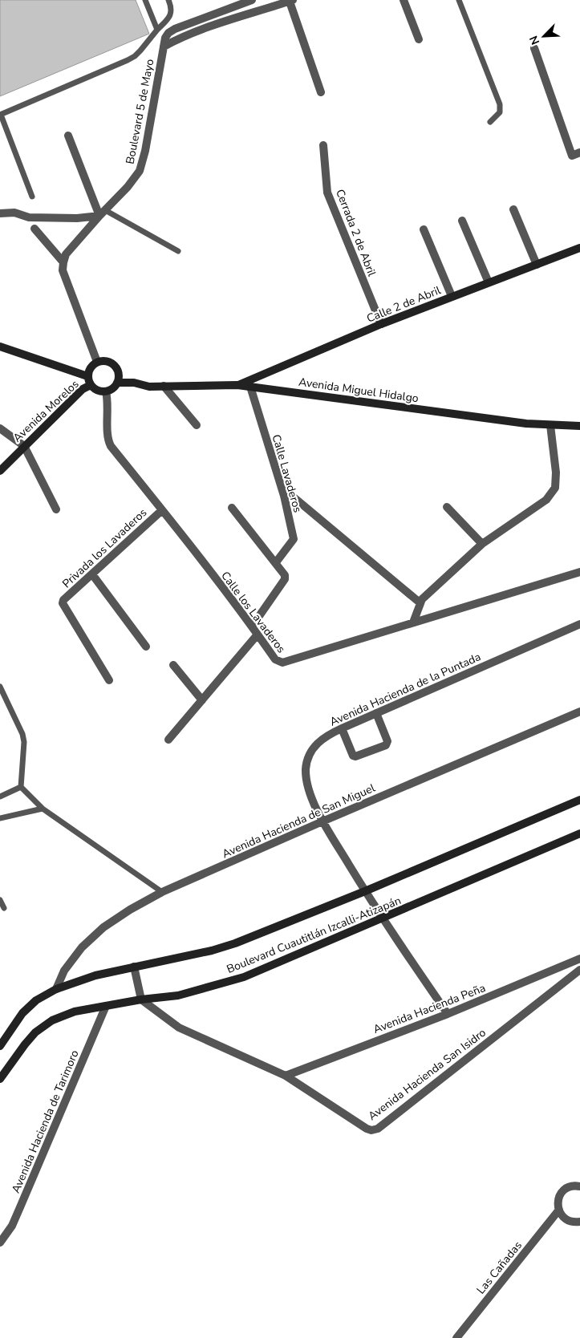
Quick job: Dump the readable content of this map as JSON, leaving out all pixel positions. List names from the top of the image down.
{
  "streets": {
    "main road": [
      "Calle 2 de Abril",
      "Avenida Miguel Hidalgo",
      "Avenida Morelos",
      "Boulevard Cuautitlán Izcalli-Atizapán"
    ],
    "street": [
      "Boulevard 5 de Mayo",
      "Cerrada 2 de Abril",
      "Calle Lavaderos",
      "Privada los Lavaderos",
      "Calle los Lavaderos",
      "Avenida Hacienda de la Puntada",
      "Avenida Hacienda de San Miguel",
      "Avenida Hacienda Peña",
      "Avenida Hacienda San Isidro",
      "Avenida Hacienda de Tarimoro",
      "Las Cañadas"
    ]
  },
  "crossings": [
    ["Cerrada 2 de Abril", "Calle 2 de Abril"],
    ["Calle 2 de Abril", "Avenida Miguel Hidalgo"],
    ["Avenida Miguel Hidalgo", "Avenida Morelos"],
    ["Avenida Miguel Hidalgo", "Calle Lavaderos"],
    ["Avenida Miguel Hidalgo", "Calle los Lavaderos"],
    ["Avenida Morelos", "Calle los Lavaderos"],
    ["Privada los Lavaderos", "Calle los Lavaderos"],
    ["Avenida Hacienda de la Puntada", "Avenida Hacienda de San Miguel"],
    ["Avenida Hacienda de la Puntada", "Boulevard Cuautitlán Izcalli-Atizapán"],
    ["Avenida Hacienda de la Puntada", "Avenida Hacienda Peña"],
    ["Avenida Hacienda de San Miguel", "Boulevard Cuautitlán Izcalli-Atizapán"],
    ["Boulevard Cuautitlán Izcalli-Atizapán", "Avenida Hacienda San Isidro"],
    ["Boulevard Cuautitlán Izcalli-Atizapán", "Avenida Hacienda de Tarimoro"],
    ["Avenida Hacienda Peña", "Avenida Hacienda San Isidro"]
  ],
  "north": "bottom left"
}
